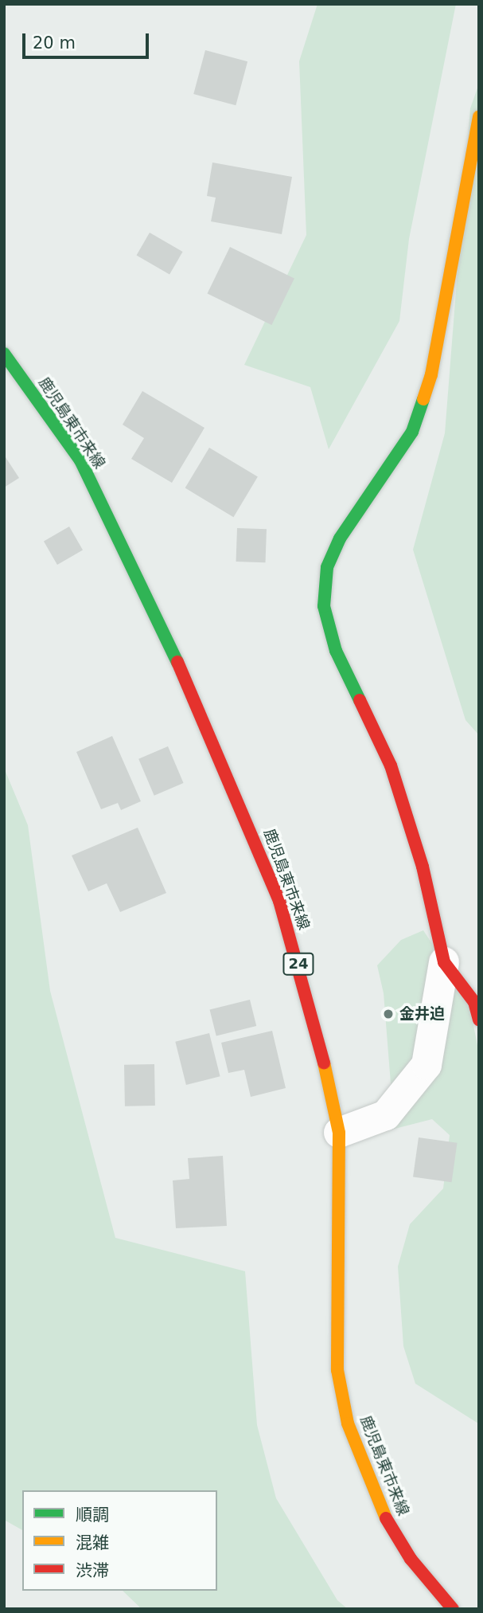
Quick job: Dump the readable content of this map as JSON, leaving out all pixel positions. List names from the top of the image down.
{
  "streets": {
    "main road": ["鹿児島東市来線", "24"]
  },
  "places": ["金井迫"],
  "legend": ["順調", "混雑", "渋滞"],
  "scale_bar": "20 m"
}
